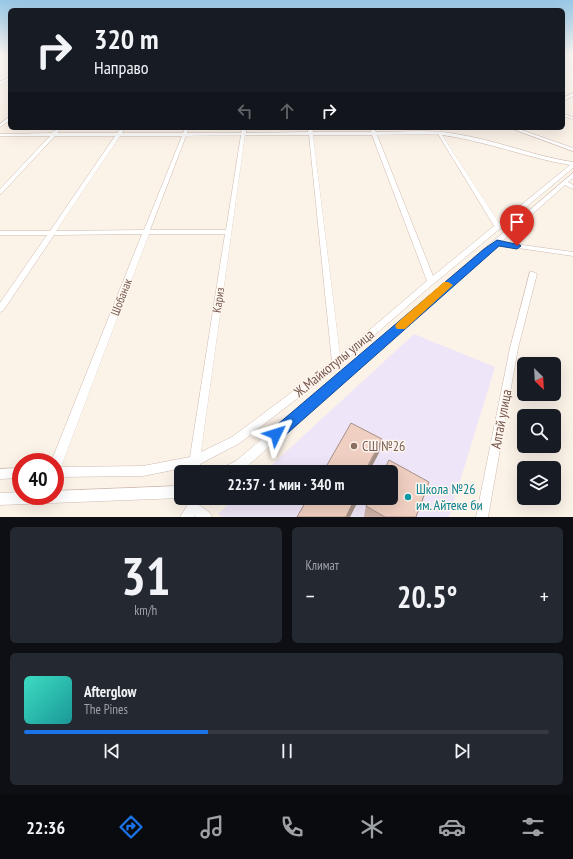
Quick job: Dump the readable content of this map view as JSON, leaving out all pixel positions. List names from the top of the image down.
{
  "streets": {
    "street": [
      "Шобанак",
      "Кариз",
      "Ж.Майкотулы улица",
      "Алтай улица"
    ]
  },
  "crossings": [
    ["Кариз", "Ж.Майкотулы улица"]
  ],
  "places": ["СШ №26", "Школа №26 им. Айтеке би"],
  "north": "bottom right",
  "page": {
    "turn": ["320 m", "Направо"],
    "limit": "40",
    "trip": "22:37 · 1 мин · 340 m",
    "tile": [
      ["31", "km/h"],
      "Климат"
    ],
    "heat": ["−", "20.5°", "+"],
    "song": ["Afterglow", "The Pines"],
    "tabs": "22:36"
  }
}
